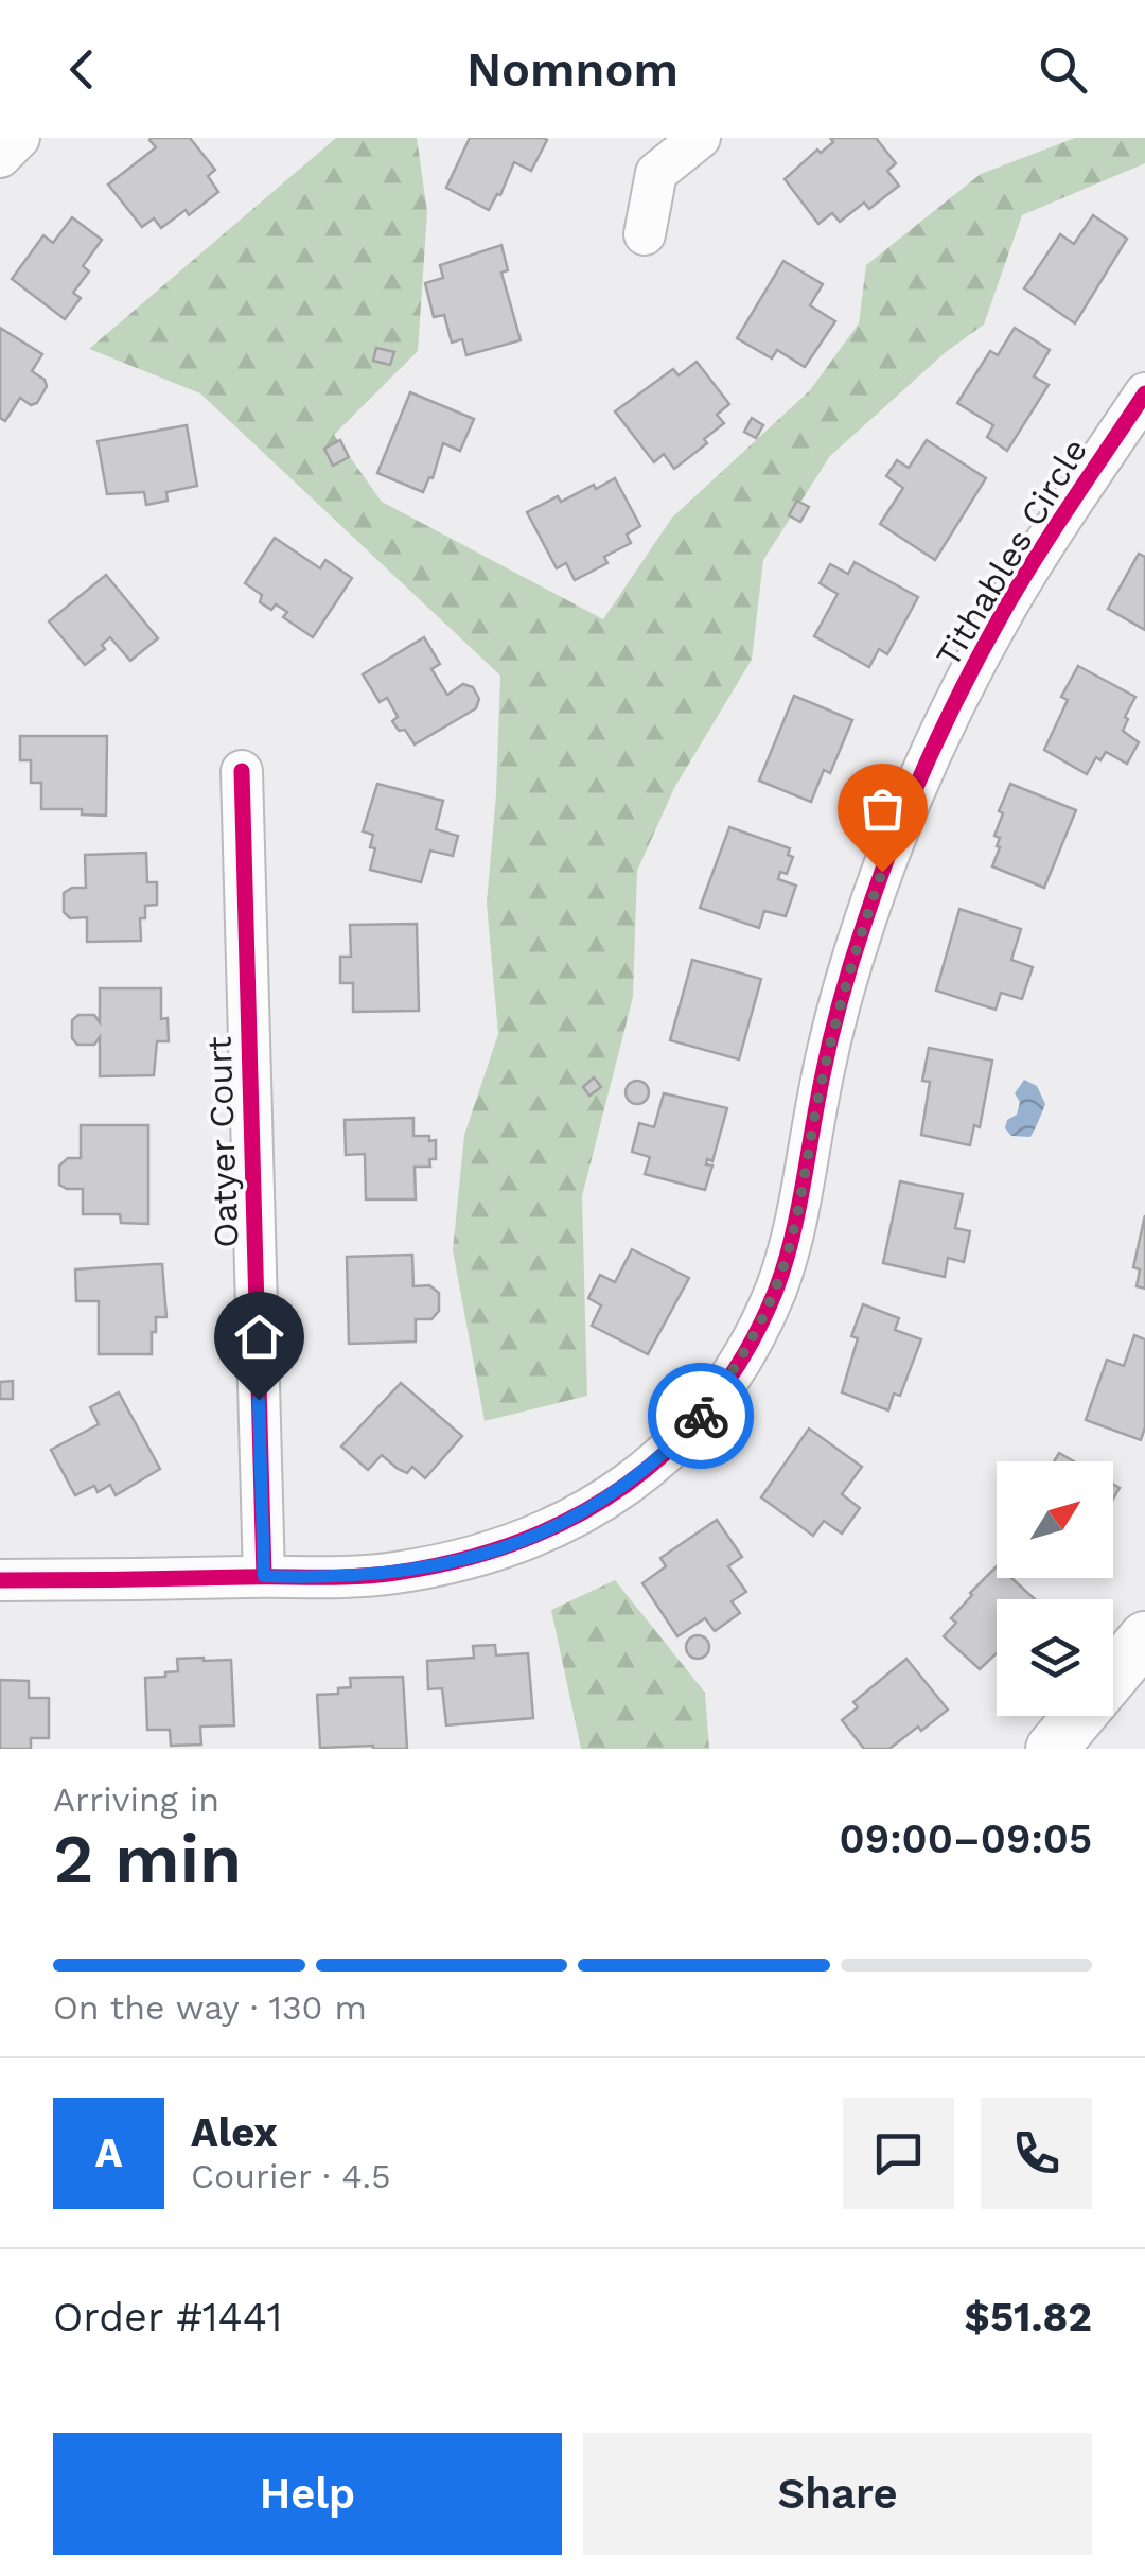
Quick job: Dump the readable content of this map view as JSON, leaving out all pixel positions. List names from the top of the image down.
{
  "streets": {
    "street": ["Tithables Circle", "Oatyer Court"]
  },
  "crossings": [
    ["Tithables Circle", "Oatyer Court"]
  ],
  "north": "top right",
  "page": {
    "header": "Nomnom",
    "heading": ["2 min", "Arriving in", "09:00–09:05"],
    "panel": [
      "Alex",
      "Courier · 4.5",
      "Order #1441",
      "$51.82"
    ],
    "bar": "On the way · 130 m",
    "round": "A",
    "buttons": ["Help", "Share"]
  }
}
